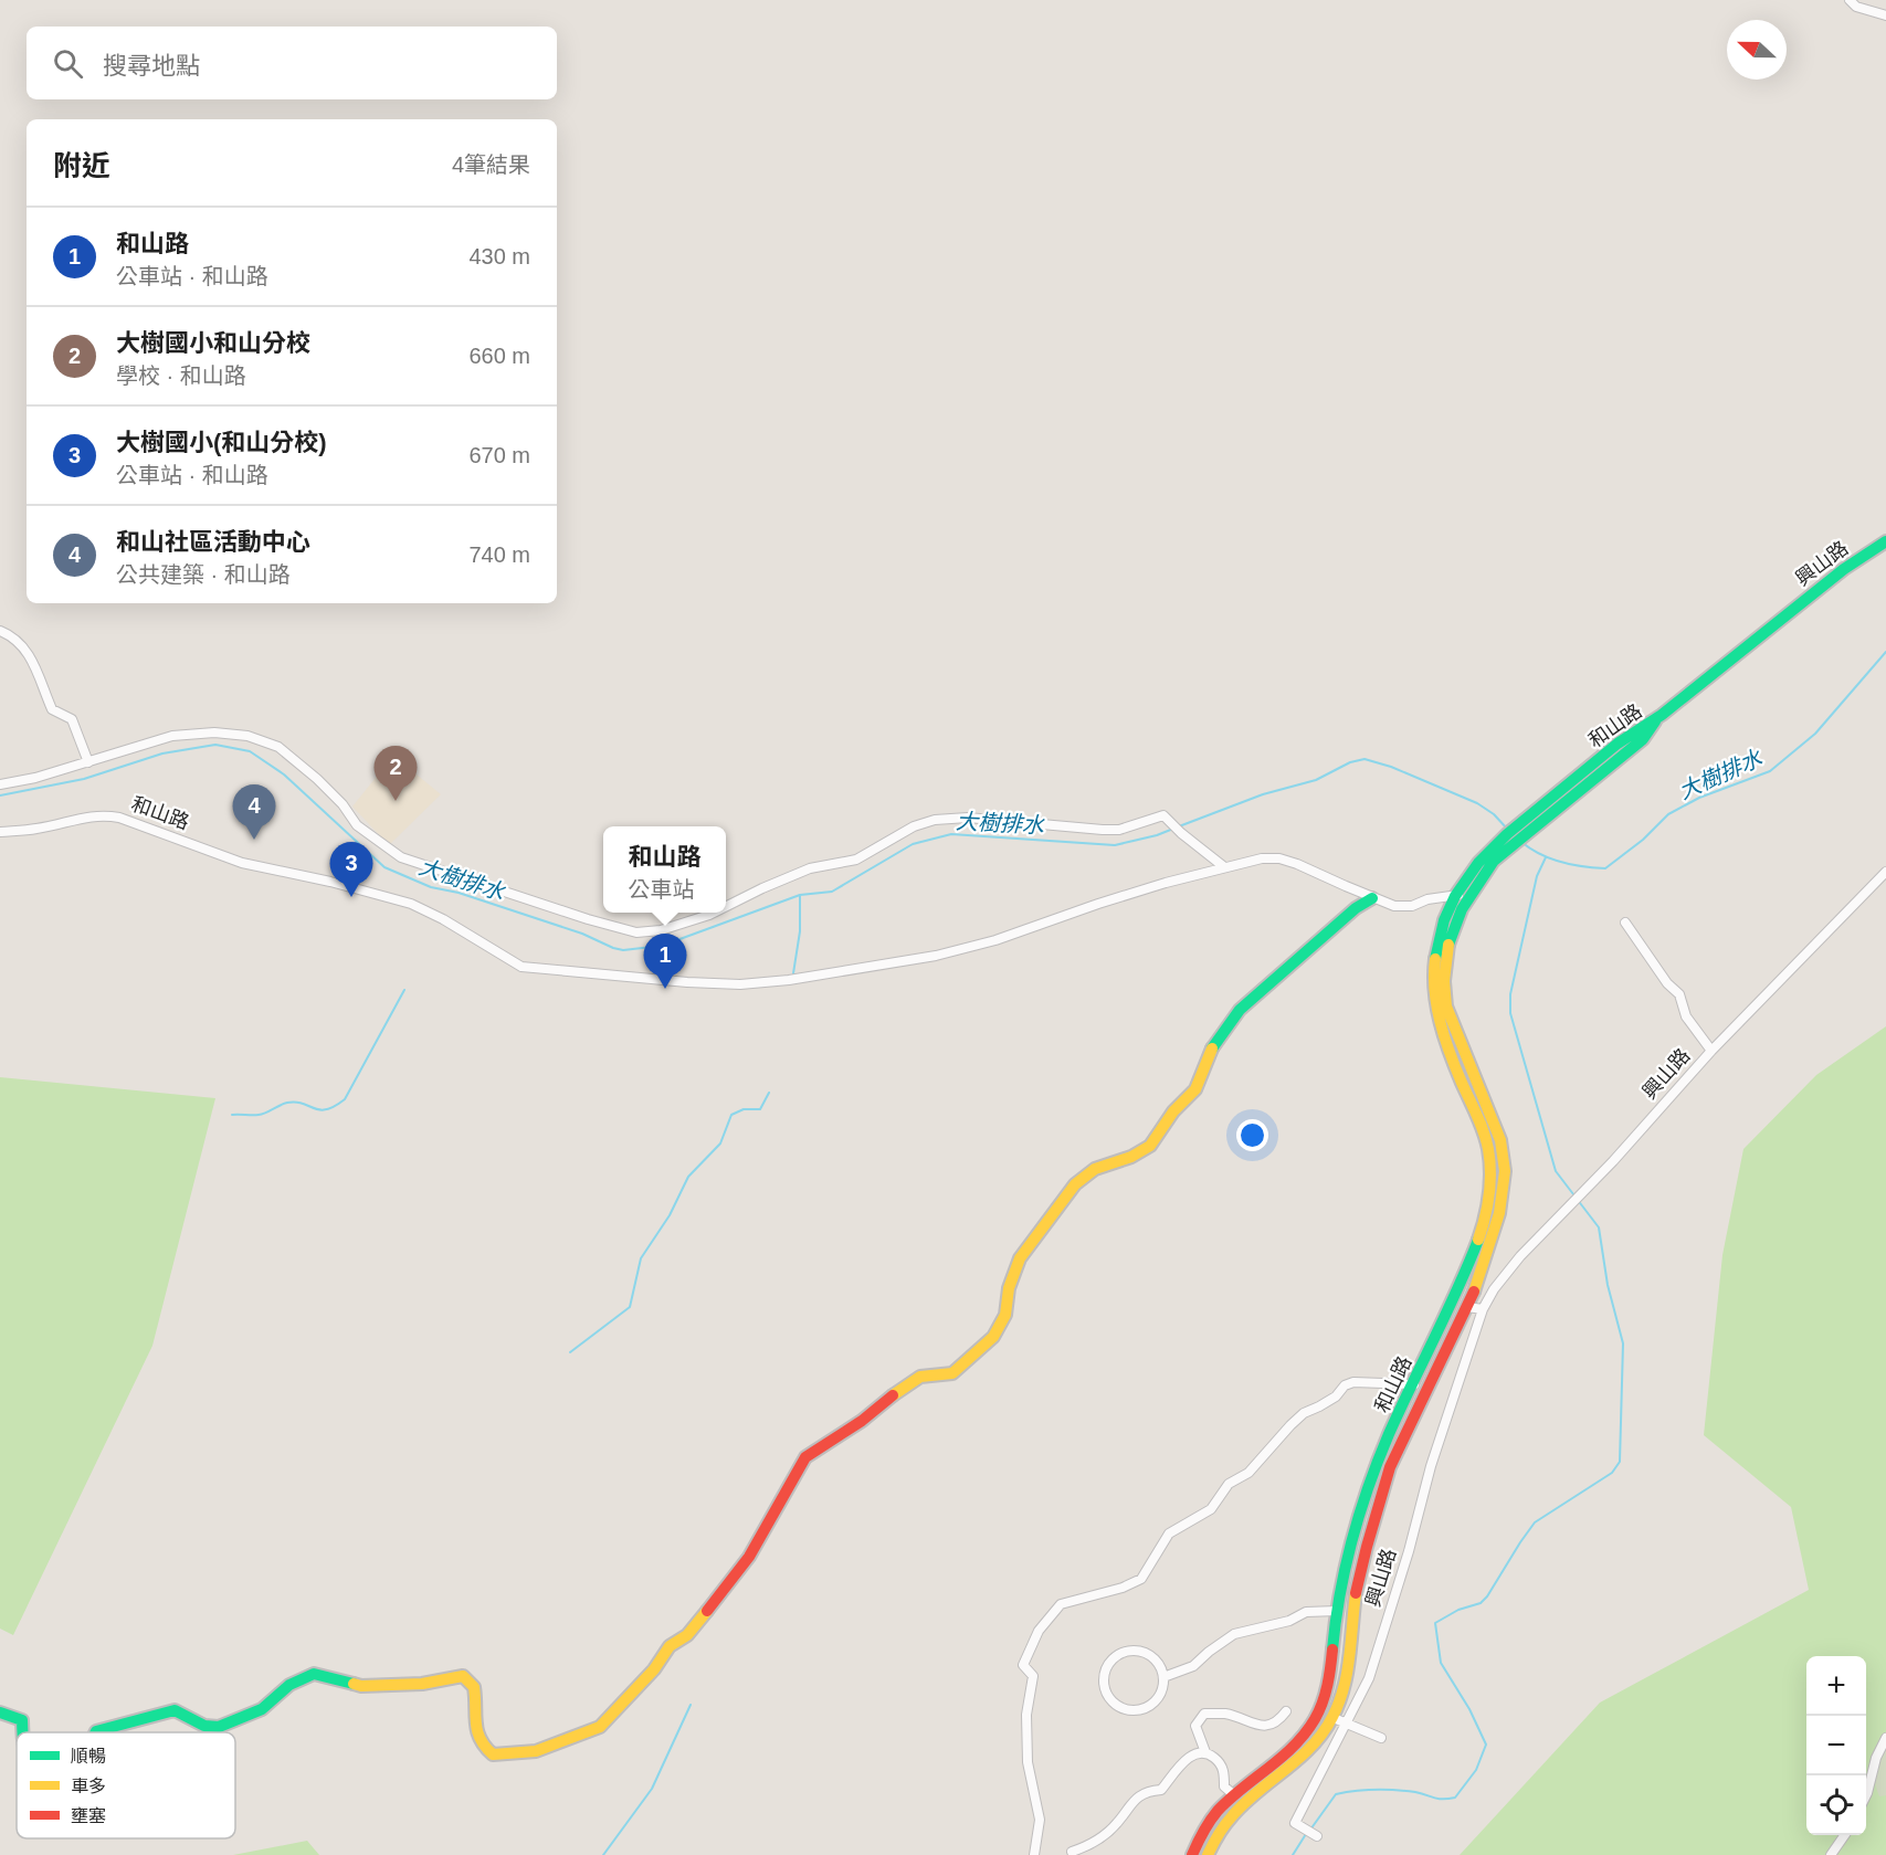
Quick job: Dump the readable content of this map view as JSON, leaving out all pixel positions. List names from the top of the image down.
{
  "streets": {
    "main road": ["興山路", "和山路"]
  },
  "crossings": [
    ["興山路", "和山路"]
  ],
  "water": ["大樹排水"],
  "legend": ["順暢", "車多", "壅塞"],
  "north": "left",
  "page": {
    "search": "搜尋地點",
    "heading": ["附近", "4筆結果"],
    "list": [
      {
        "mark": "1",
        "name": "和山路",
        "note": "公車站 · 和山路",
        "value": "430 m"
      },
      {
        "mark": "2",
        "name": "大樹國小和山分校",
        "note": "學校 · 和山路",
        "value": "660 m"
      },
      {
        "mark": "3",
        "name": "大樹國小(和山分校)",
        "note": "公車站 · 和山路",
        "value": "670 m"
      },
      {
        "mark": "4",
        "name": "和山社區活動中心",
        "note": "公共建築 · 和山路",
        "value": "740 m"
      }
    ],
    "pins": [
      "2",
      "4",
      "3",
      "1"
    ],
    "popup": ["和山路", "公車站"],
    "map_buttons": ["+", "−"]
  }
}
